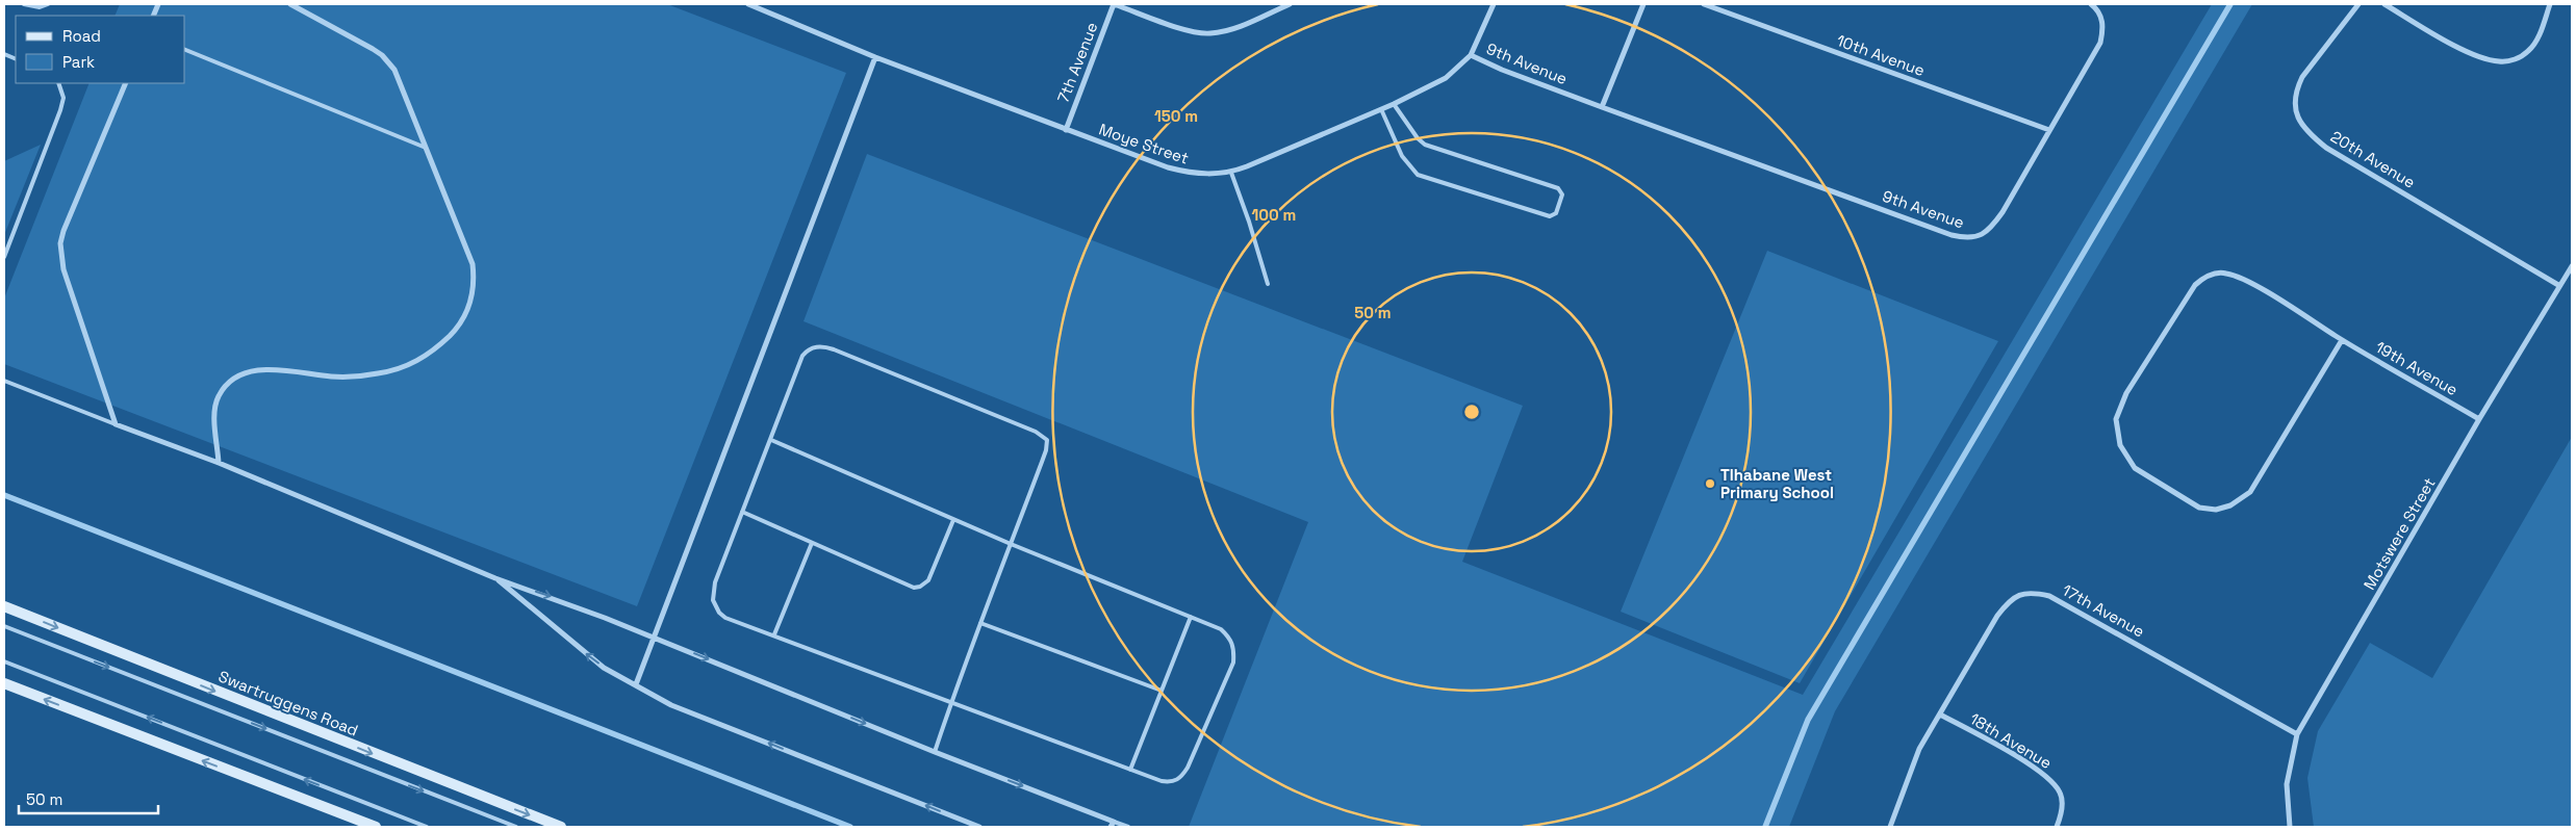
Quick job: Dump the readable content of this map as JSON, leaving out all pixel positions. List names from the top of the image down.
{
  "streets": {
    "main road": ["Swartruggens Road"],
    "street": [
      "10th Avenue",
      "7th Avenue",
      "9th Avenue",
      "Moye Street",
      "20th Avenue",
      "19th Avenue",
      "Motswere Street",
      "17th Avenue",
      "18th Avenue"
    ]
  },
  "crossings": [
    ["10th Avenue", "9th Avenue"],
    ["7th Avenue", "Moye Street"],
    ["9th Avenue", "Moye Street"],
    ["20th Avenue", "Motswere Street"],
    ["19th Avenue", "Motswere Street"],
    ["Motswere Street", "17th Avenue"],
    ["17th Avenue", "18th Avenue"]
  ],
  "places": ["Tlhabane West Primary School"],
  "legend": ["Road", "Park"],
  "scale_bar": "50 m",
  "rings": ["150 m", "100 m", "50 m"]
}
